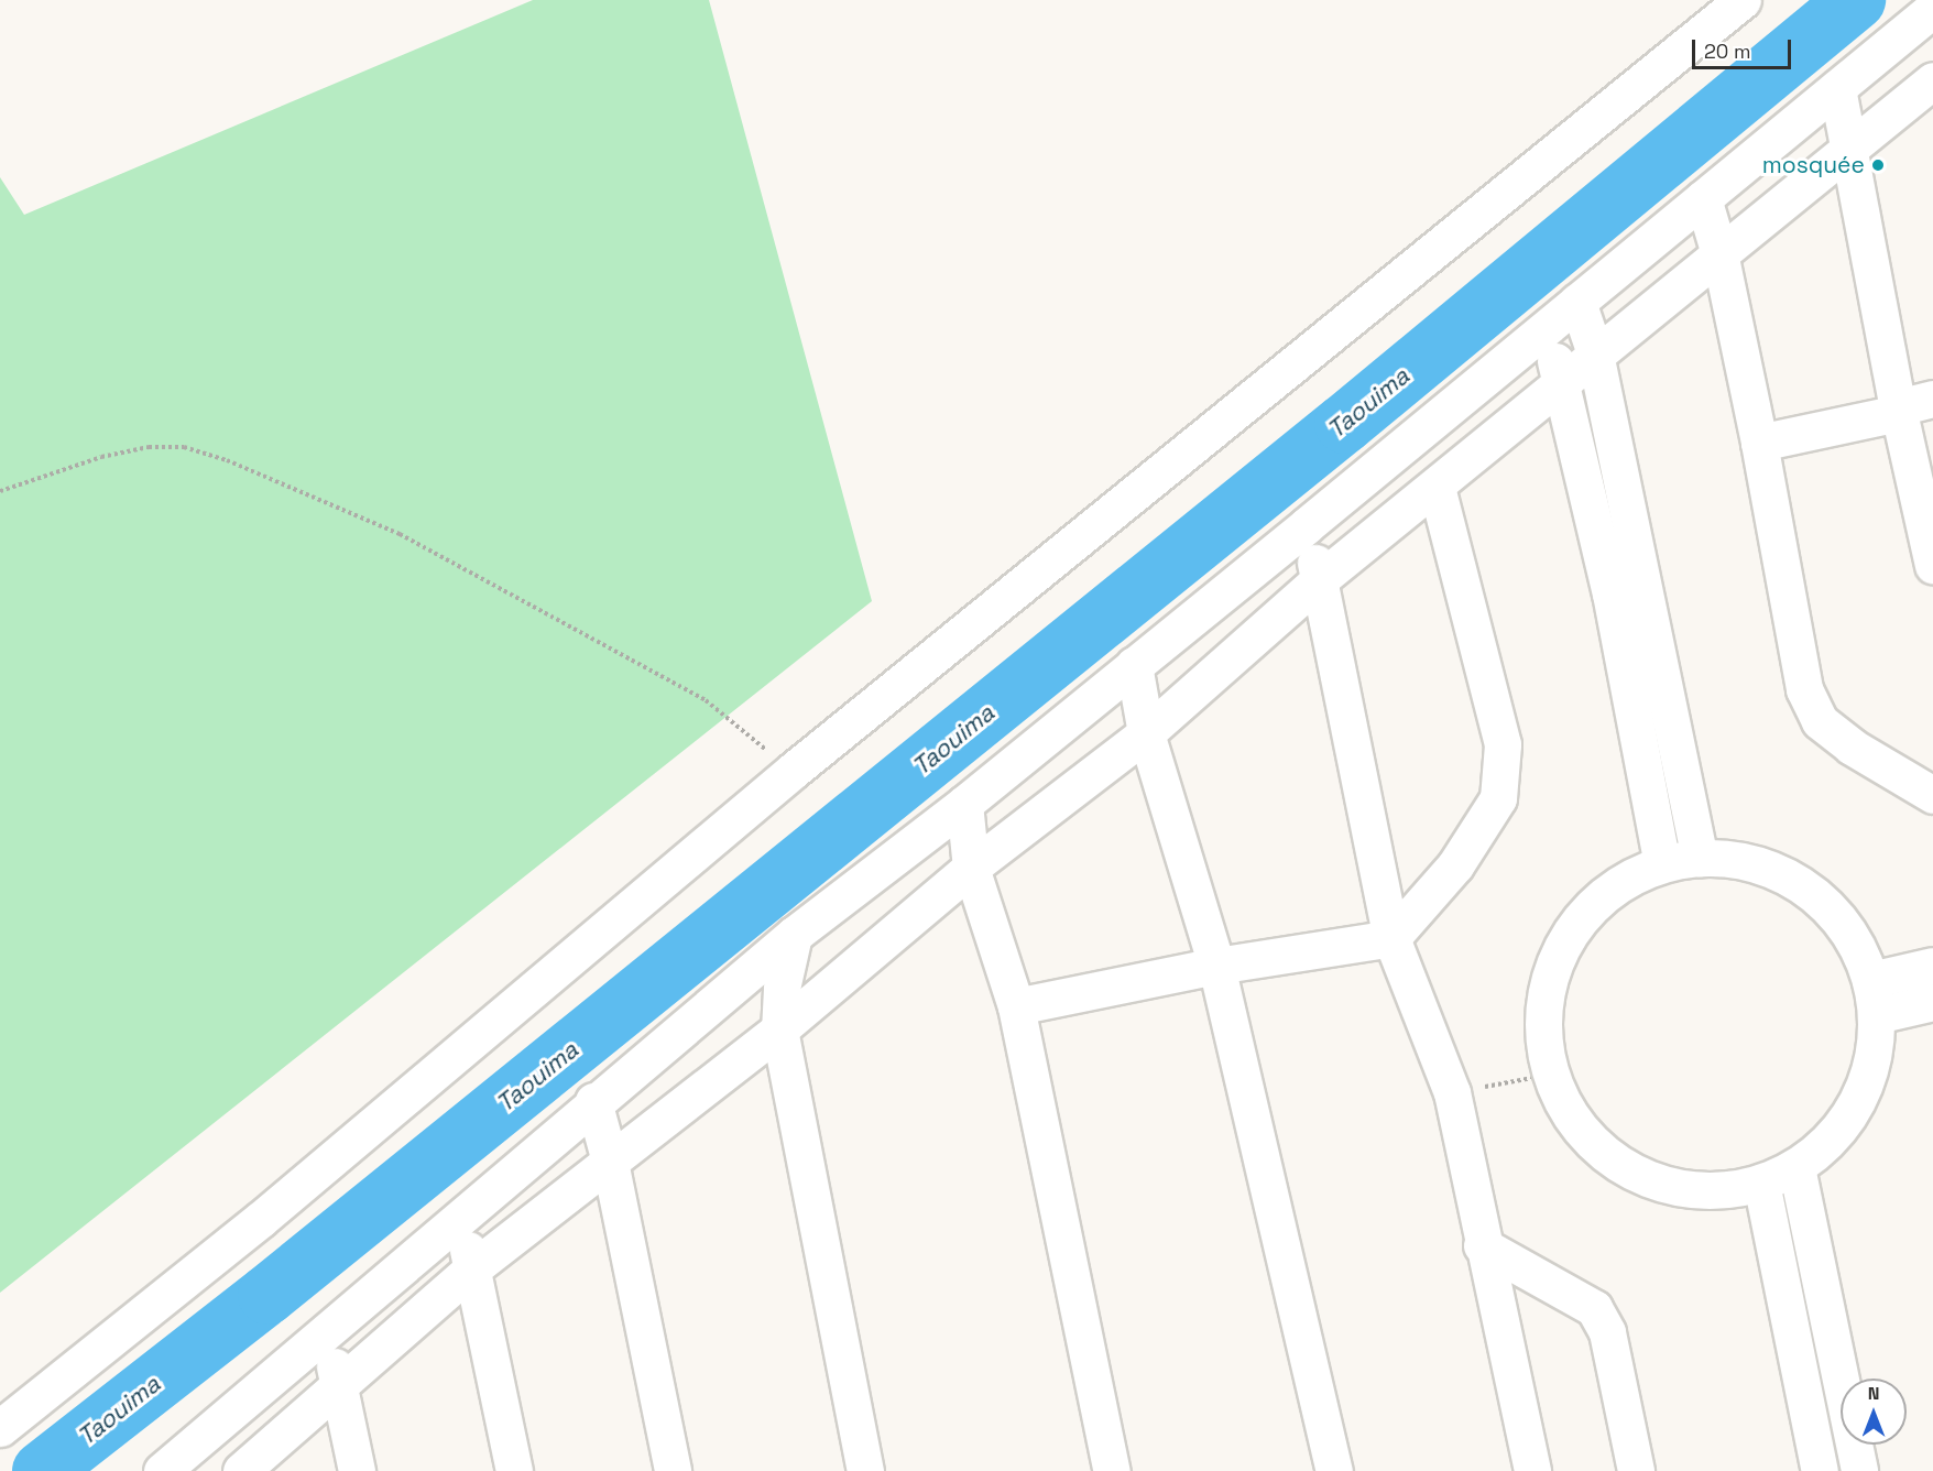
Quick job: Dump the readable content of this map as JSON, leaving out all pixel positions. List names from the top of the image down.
{
  "water": ["Taouima"],
  "places": ["mosquée"],
  "scale_bar": "20 m",
  "north": "top"
}
